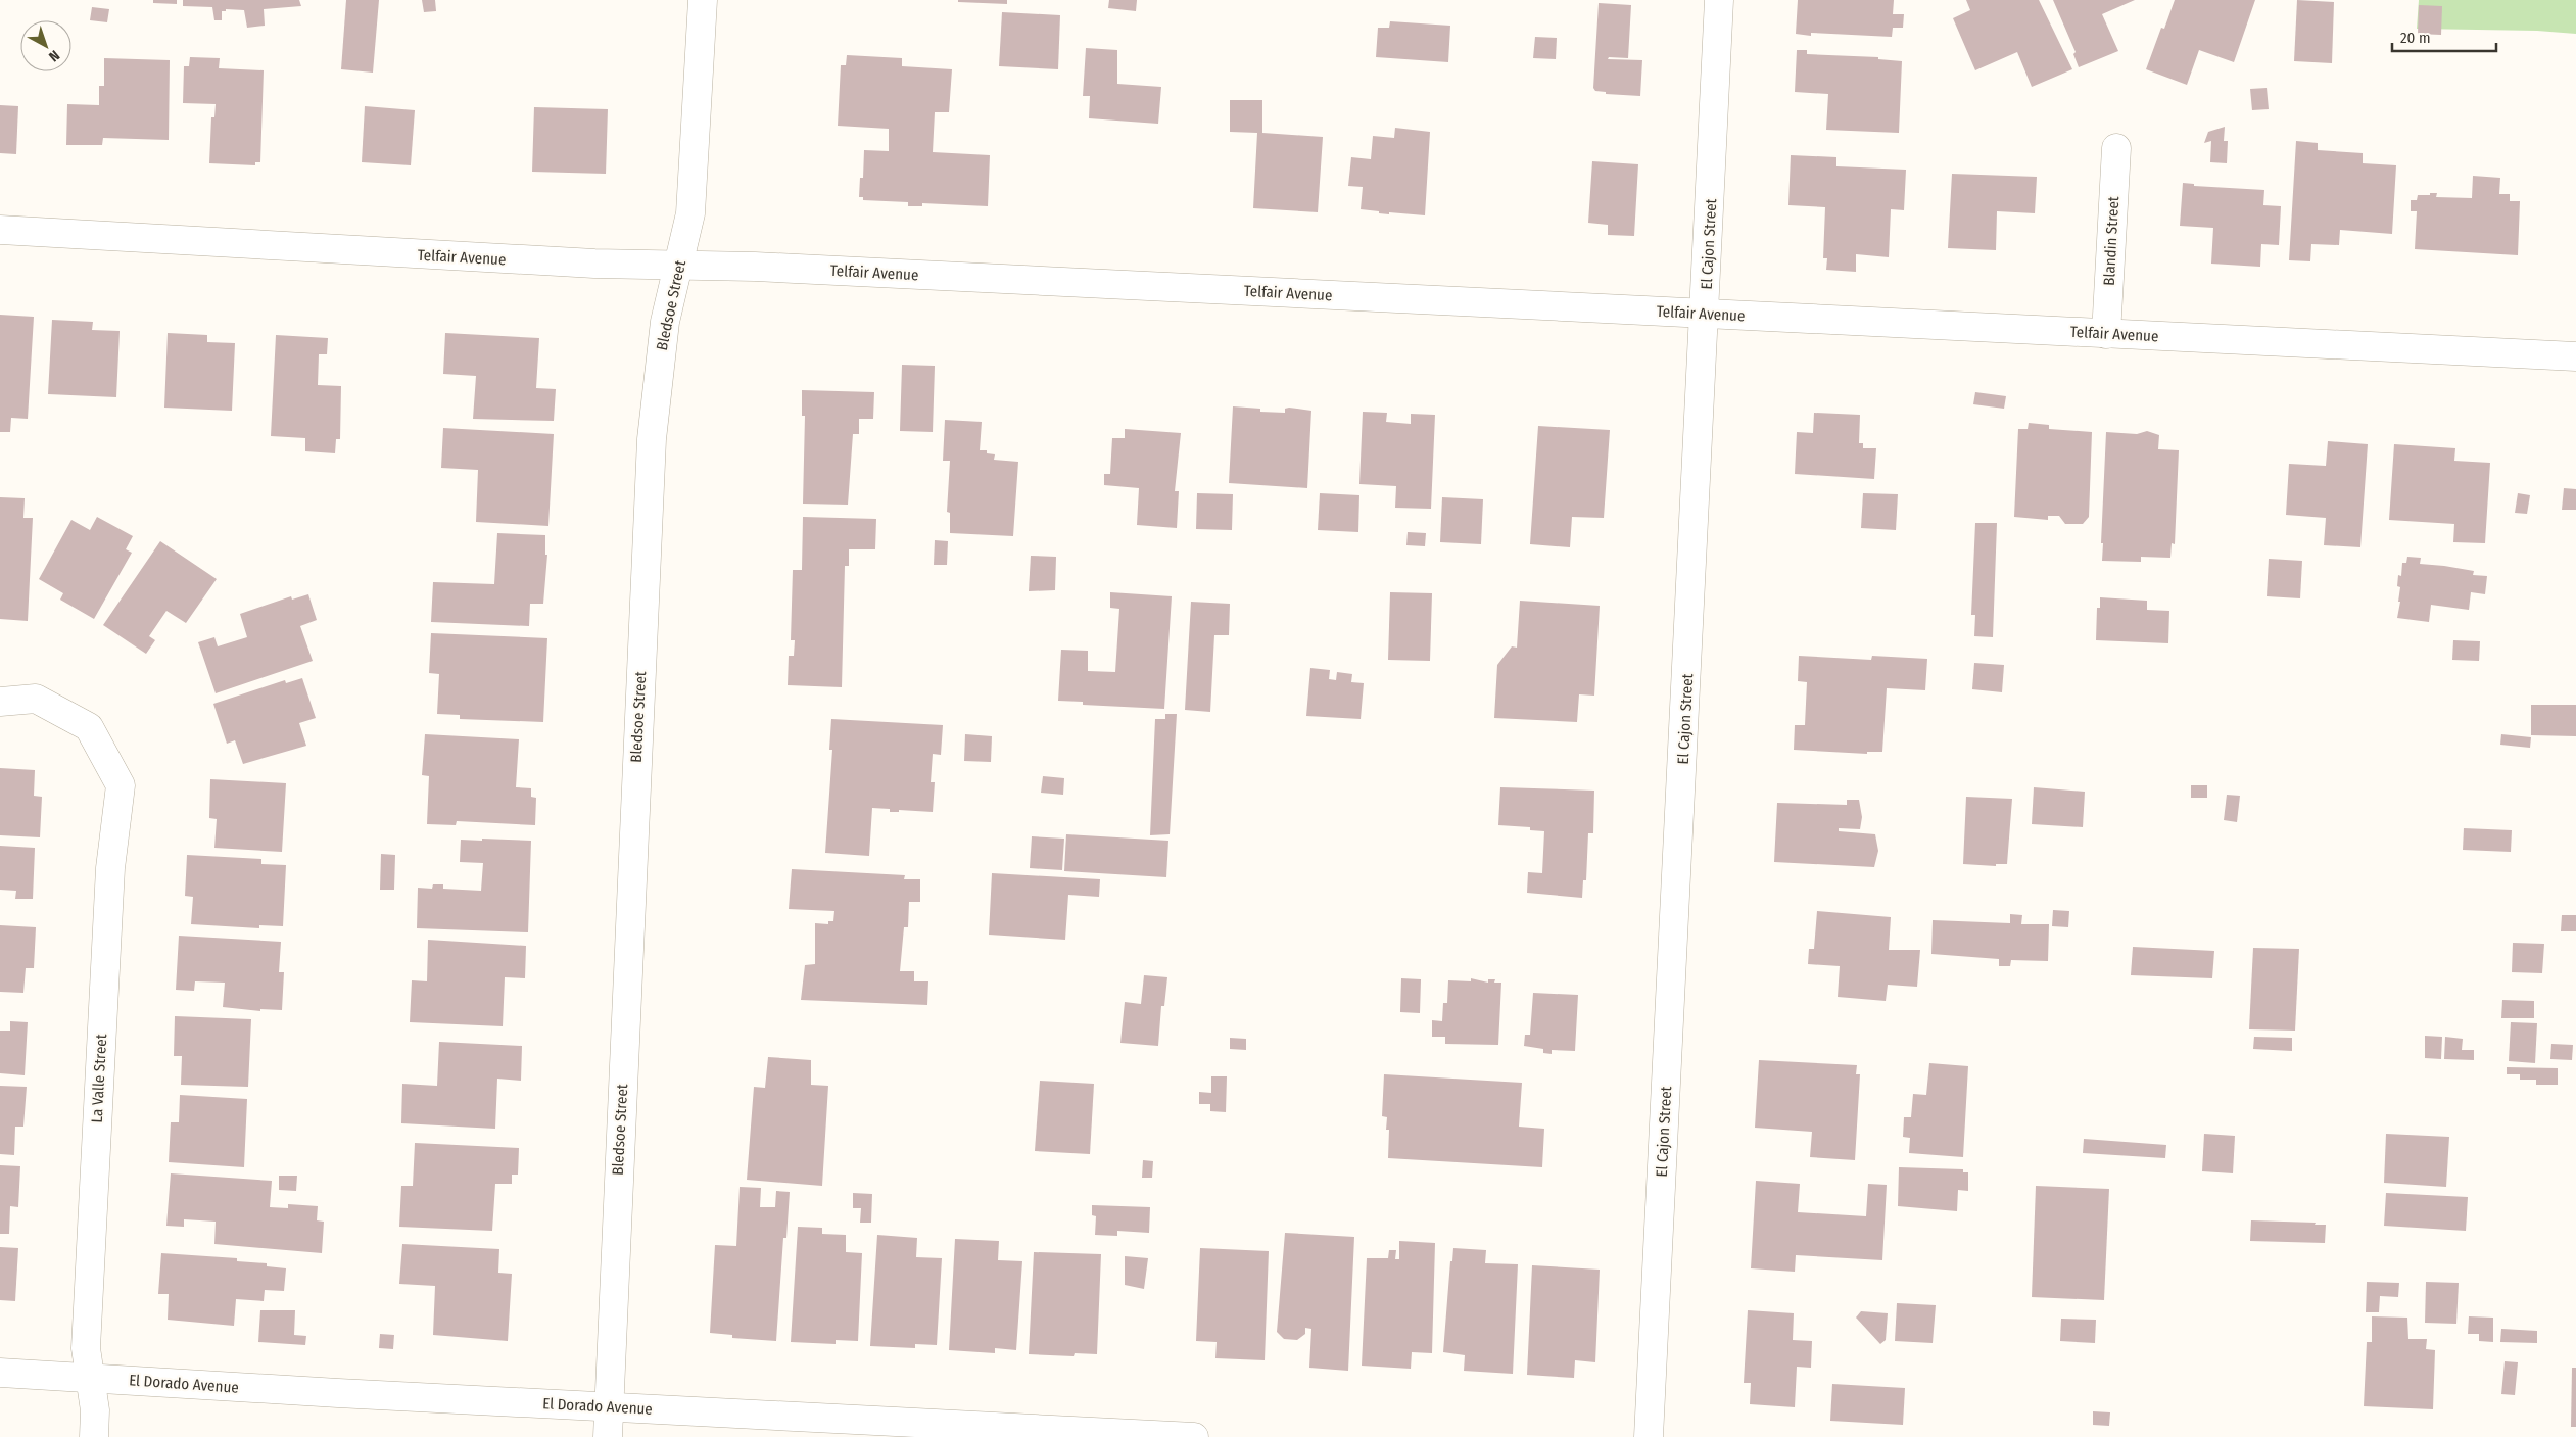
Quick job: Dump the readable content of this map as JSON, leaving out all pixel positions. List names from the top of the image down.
{
  "streets": {
    "street": [
      "Blandin Street",
      "El Cajon Street",
      "Telfair Avenue",
      "Bledsoe Street",
      "La Valle Street",
      "El Dorado Avenue"
    ]
  },
  "crossings": [
    ["Blandin Street", "Telfair Avenue"],
    ["El Cajon Street", "Telfair Avenue"],
    ["Telfair Avenue", "Bledsoe Street"],
    ["Bledsoe Street", "El Dorado Avenue"],
    ["La Valle Street", "El Dorado Avenue"]
  ],
  "scale_bar": "20 m",
  "north": "bottom right"
}
